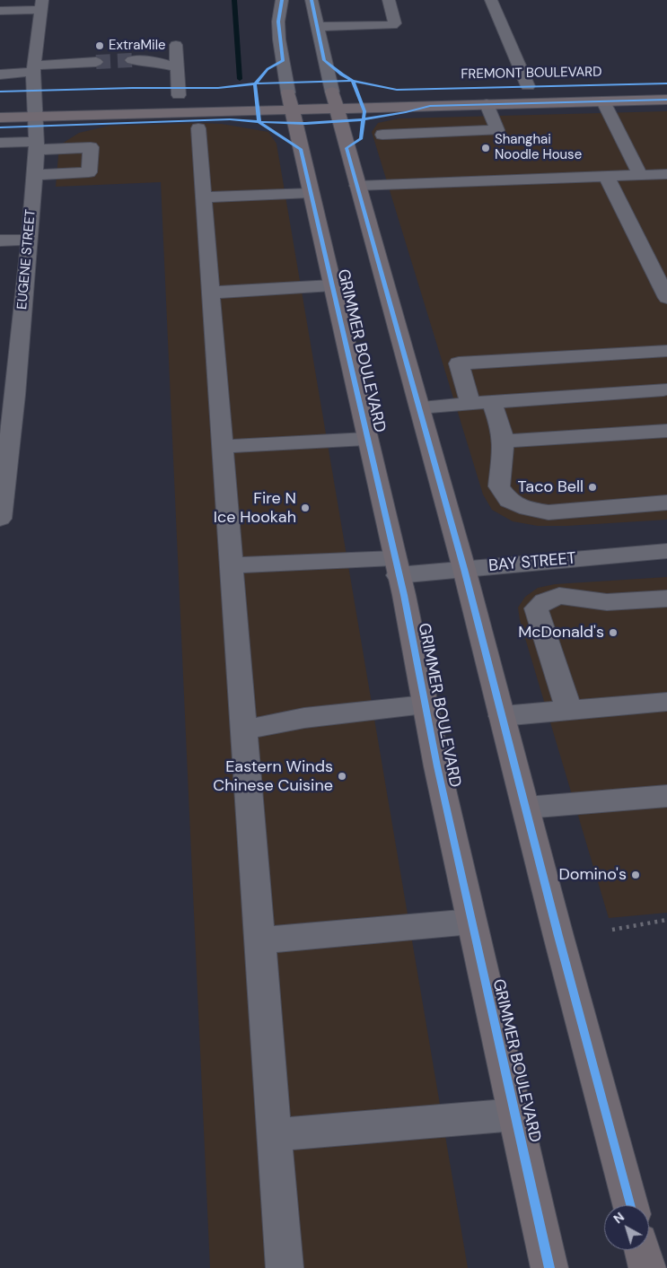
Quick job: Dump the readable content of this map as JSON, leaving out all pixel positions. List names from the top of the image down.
{
  "streets": {
    "main road": ["FREMONT BOULEVARD", "GRIMMER BOULEVARD"],
    "street": ["EUGENE STREET", "BAY STREET"]
  },
  "crossings": [
    ["FREMONT BOULEVARD", "EUGENE STREET"],
    ["FREMONT BOULEVARD", "GRIMMER BOULEVARD"],
    ["GRIMMER BOULEVARD", "BAY STREET"]
  ],
  "places": [
    "ExtraMile",
    "Shanghai Noodle House",
    "Taco Bell",
    "Fire N Ice Hookah",
    "McDonald's",
    "Eastern Winds Chinese Cuisine",
    "Domino's"
  ],
  "north": "top left"
}
